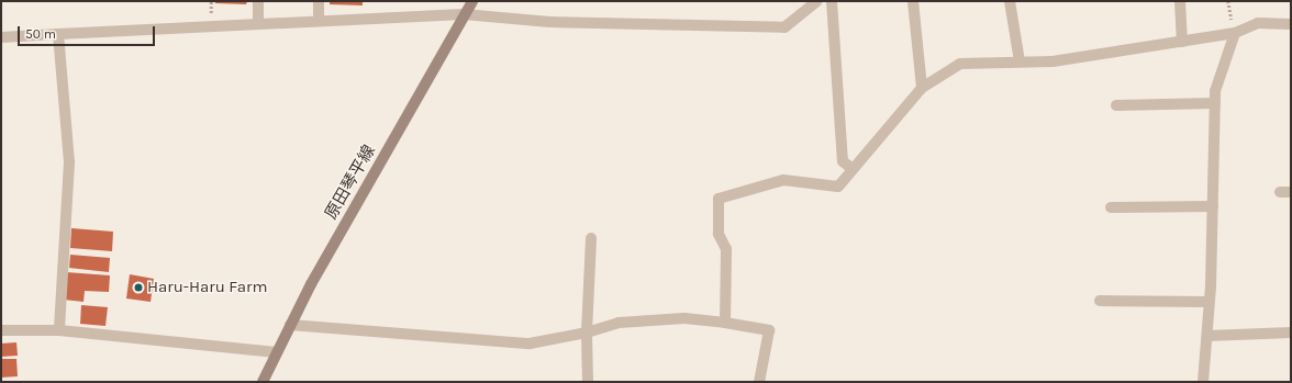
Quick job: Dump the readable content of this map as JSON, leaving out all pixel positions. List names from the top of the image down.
{
  "streets": {
    "main road": ["原田琴平線"]
  },
  "places": ["Haru-Haru Farm"],
  "scale_bar": "50 m"
}
